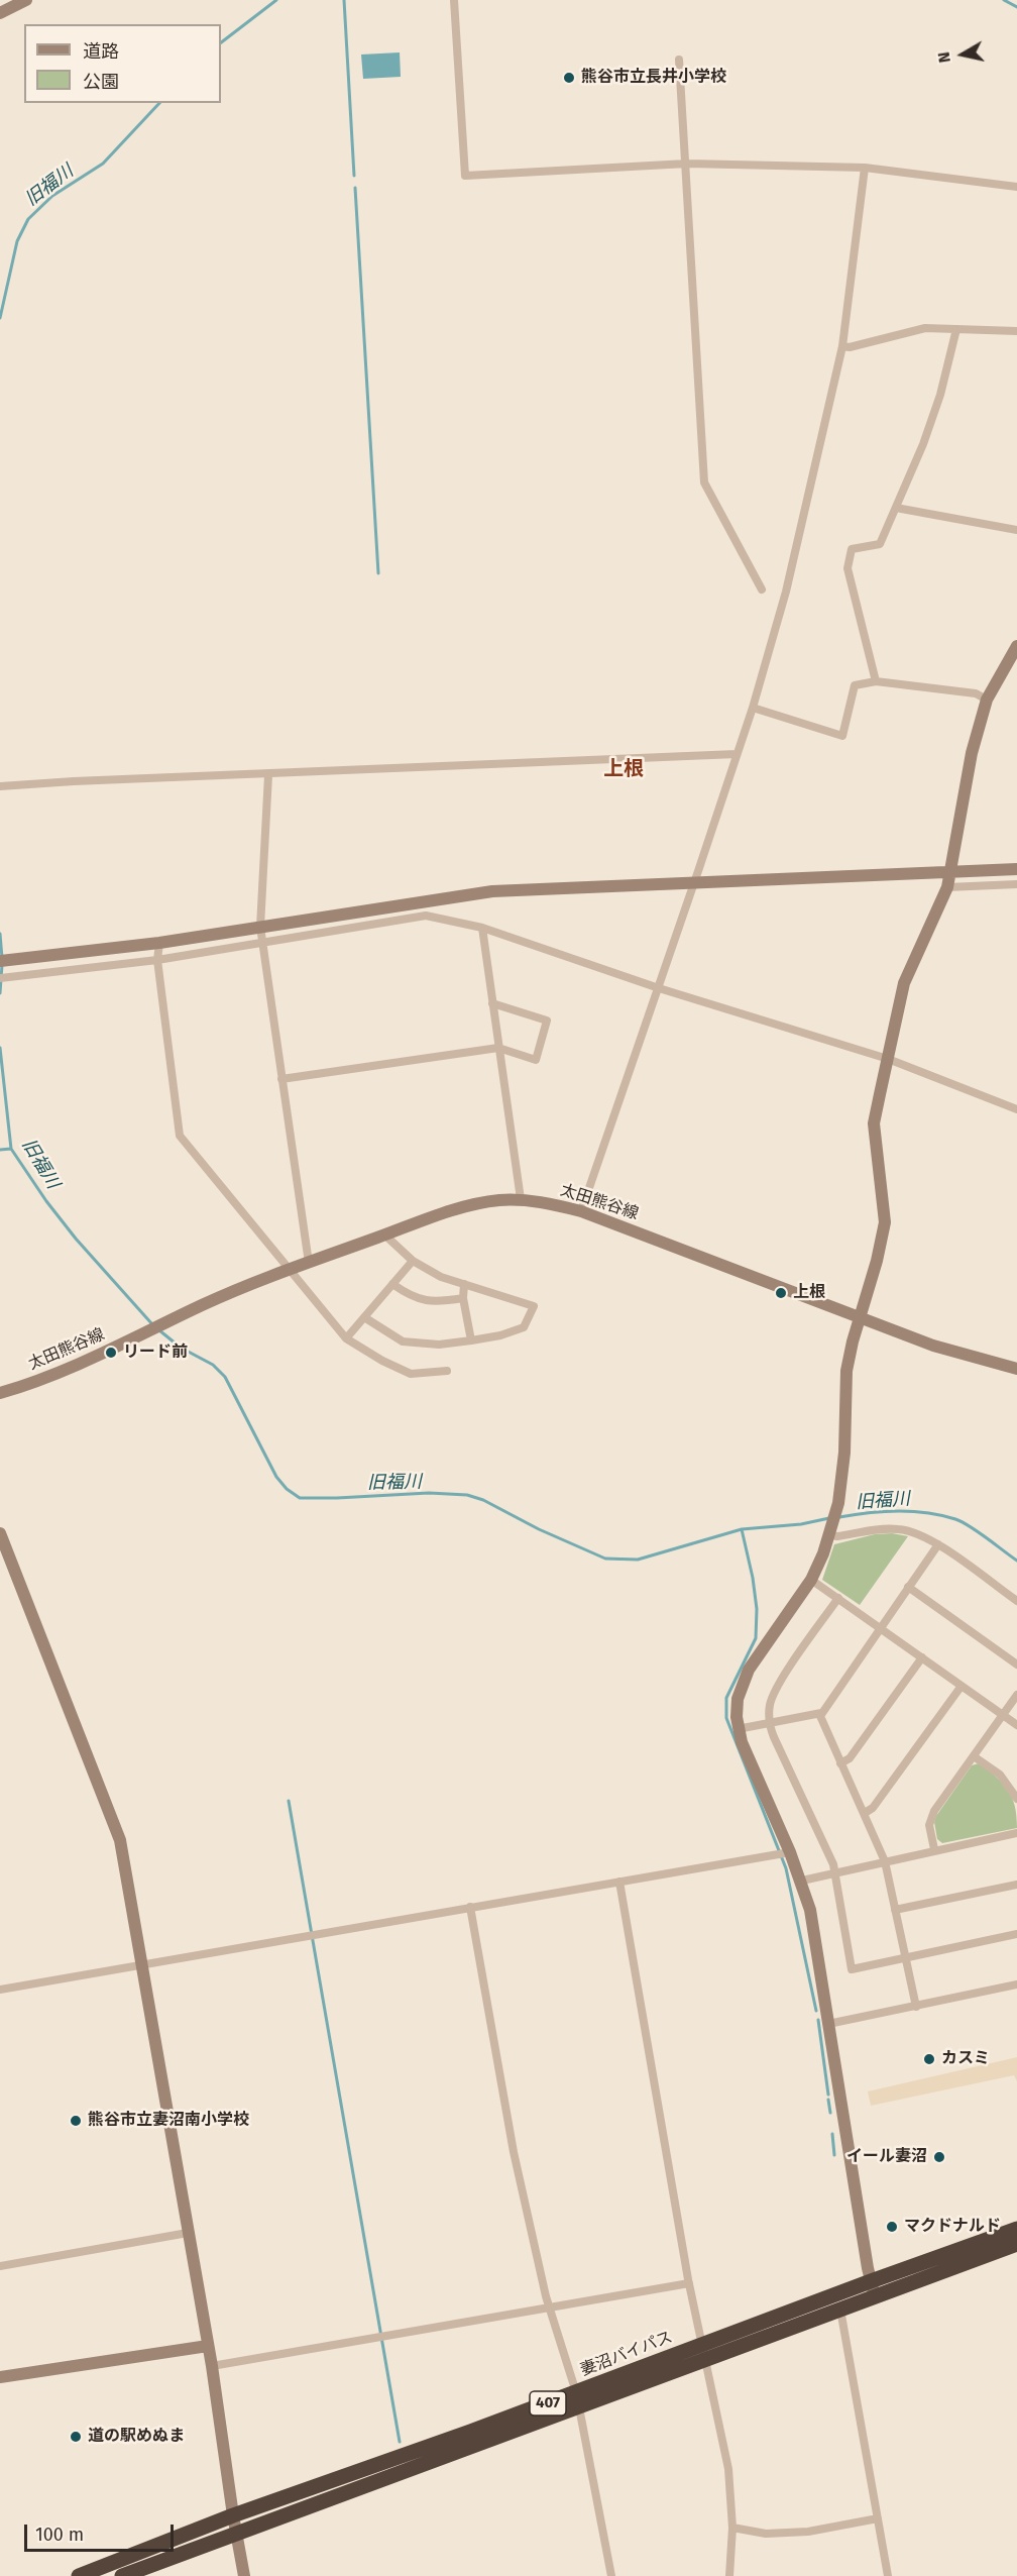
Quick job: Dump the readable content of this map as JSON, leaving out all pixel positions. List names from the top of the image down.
{
  "streets": {
    "highway": ["妻沼バイパス", "407"],
    "street": ["太田熊谷線"]
  },
  "districts": ["上根"],
  "water": ["旧福川"],
  "places": [
    "熊谷市立長井小学校",
    "上根",
    "リード前",
    "カスミ",
    "熊谷市立妻沼南小学校",
    "イール妻沼",
    "マクドナルド",
    "道の駅めぬま"
  ],
  "legend": ["道路", "公園"],
  "scale_bar": "100 m",
  "north": "left"
}
